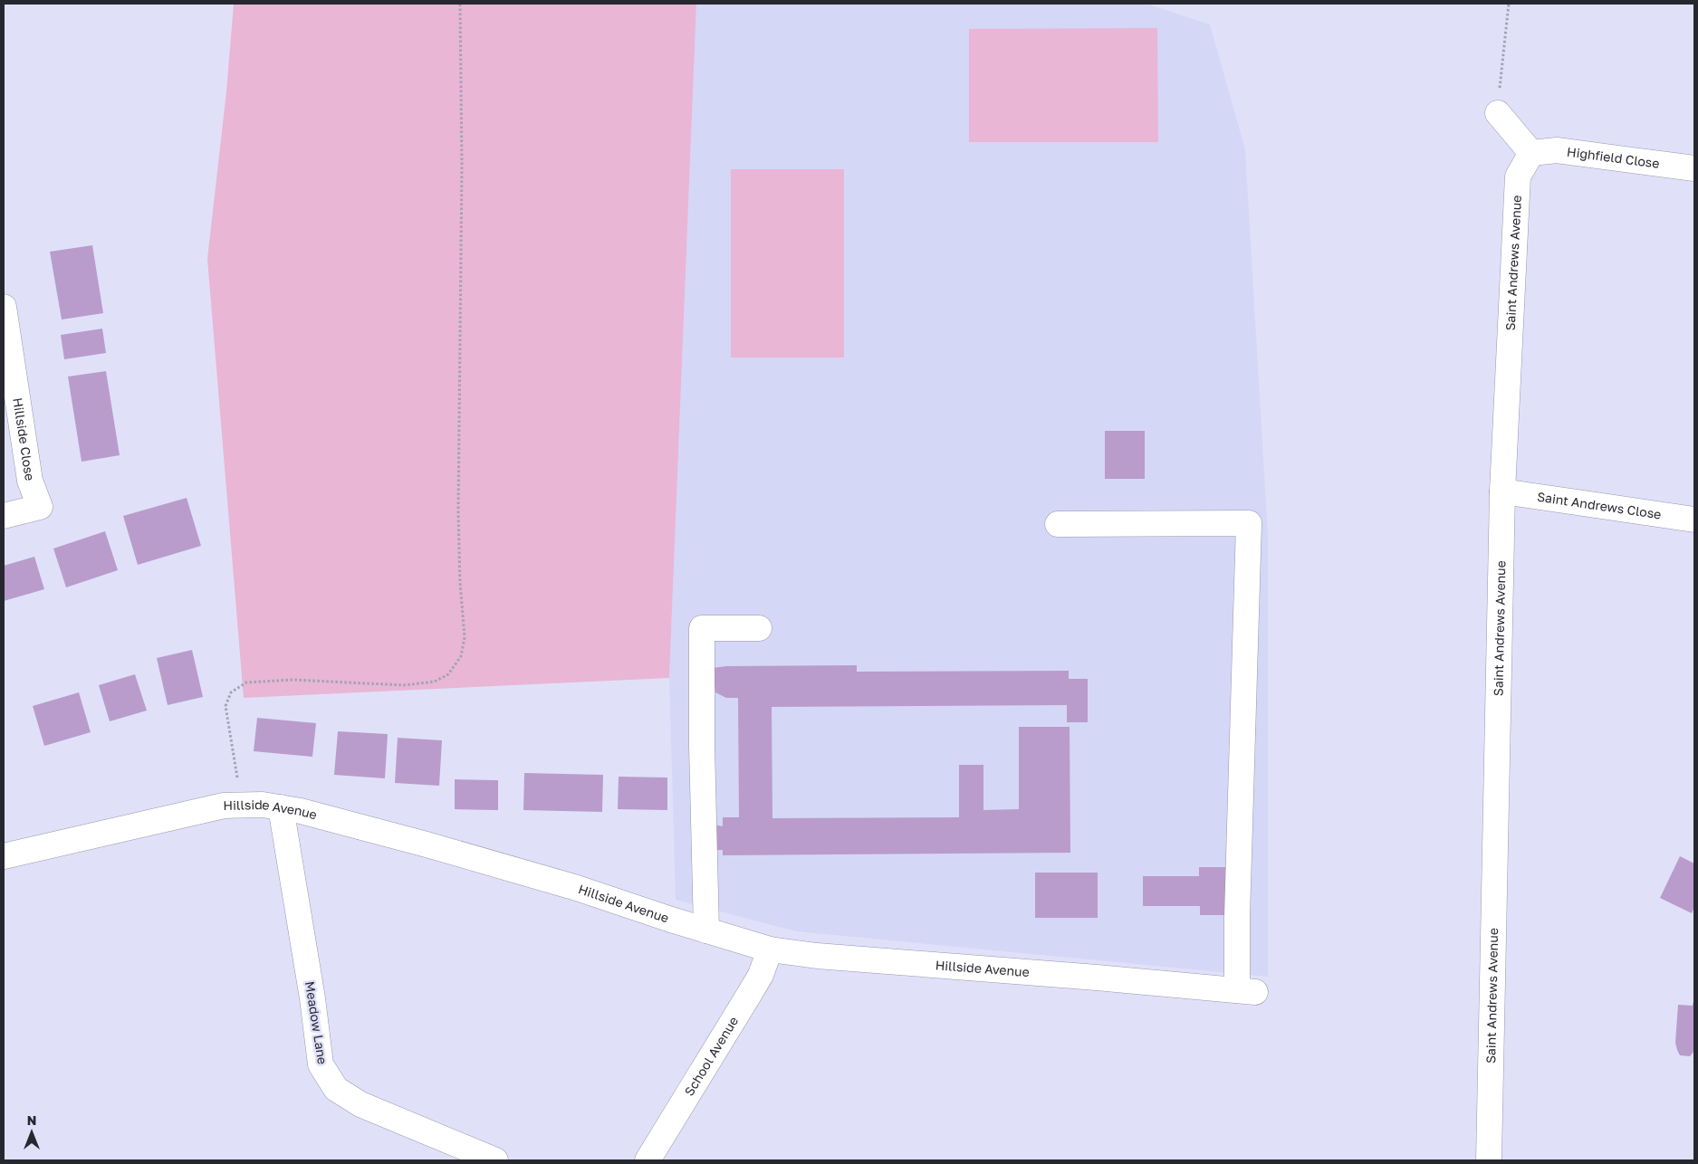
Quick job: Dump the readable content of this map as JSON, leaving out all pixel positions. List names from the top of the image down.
{
  "streets": {
    "street": [
      "Highfield Close",
      "Saint Andrews Avenue",
      "Hillside Close",
      "Saint Andrews Close",
      "Hillside Avenue",
      "Meadow Lane",
      "School Avenue"
    ]
  },
  "crossings": [
    ["Highfield Close", "Saint Andrews Avenue"],
    ["Saint Andrews Avenue", "Saint Andrews Close"],
    ["Hillside Avenue", "Meadow Lane"],
    ["Hillside Avenue", "School Avenue"]
  ],
  "north": "top"
}
